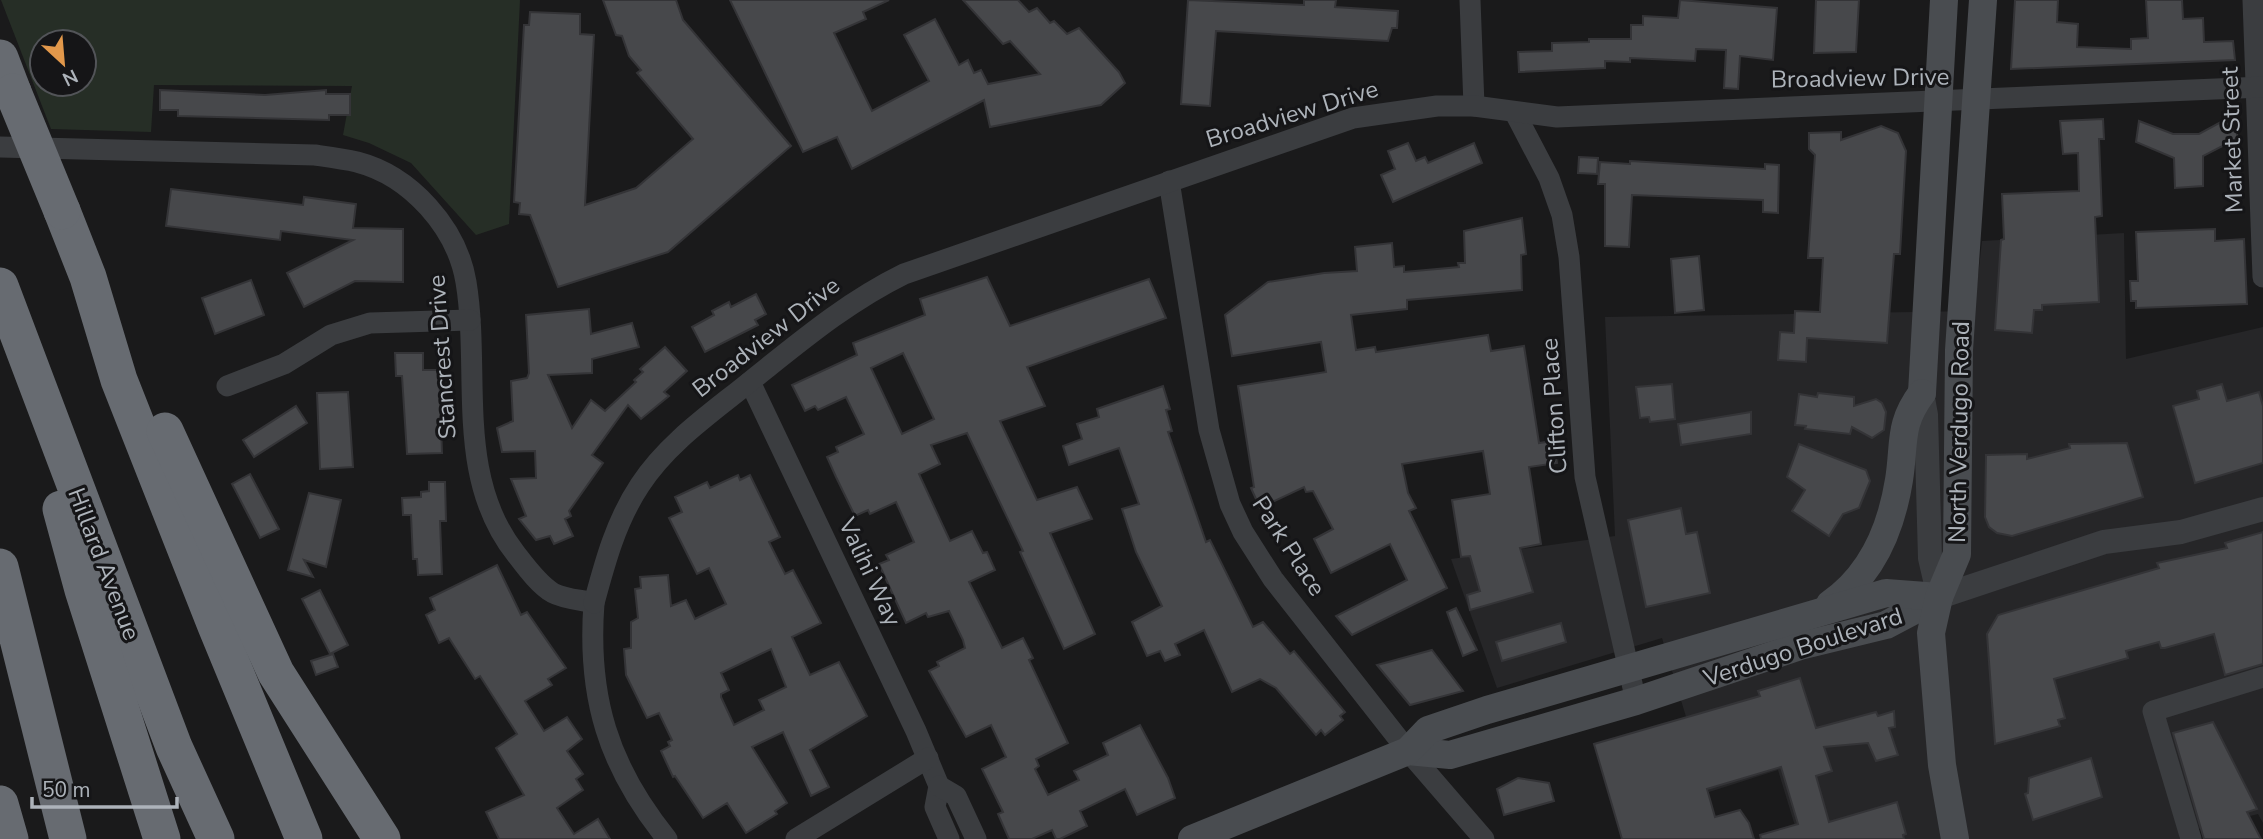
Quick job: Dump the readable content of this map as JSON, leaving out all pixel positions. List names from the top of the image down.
{
  "streets": {
    "highway": ["Hillard Avenue"],
    "main road": ["North Verdugo Road", "Verdugo Boulevard"],
    "street": [
      "Broadview Drive",
      "Market Street",
      "Stancrest Drive",
      "Clifton Place",
      "Park Place",
      "Valihi Way"
    ]
  },
  "crossings": [
    ["Broadview Drive", "Market Street"],
    ["Broadview Drive", "Stancrest Drive"],
    ["Broadview Drive", "Clifton Place"],
    ["Broadview Drive", "North Verdugo Road"],
    ["Broadview Drive", "Park Place"],
    ["Broadview Drive", "Valihi Way"],
    ["Clifton Place", "Verdugo Boulevard"],
    ["North Verdugo Road", "Verdugo Boulevard"],
    ["Park Place", "Verdugo Boulevard"]
  ],
  "scale_bar": "50 m",
  "north": "bottom right"
}
